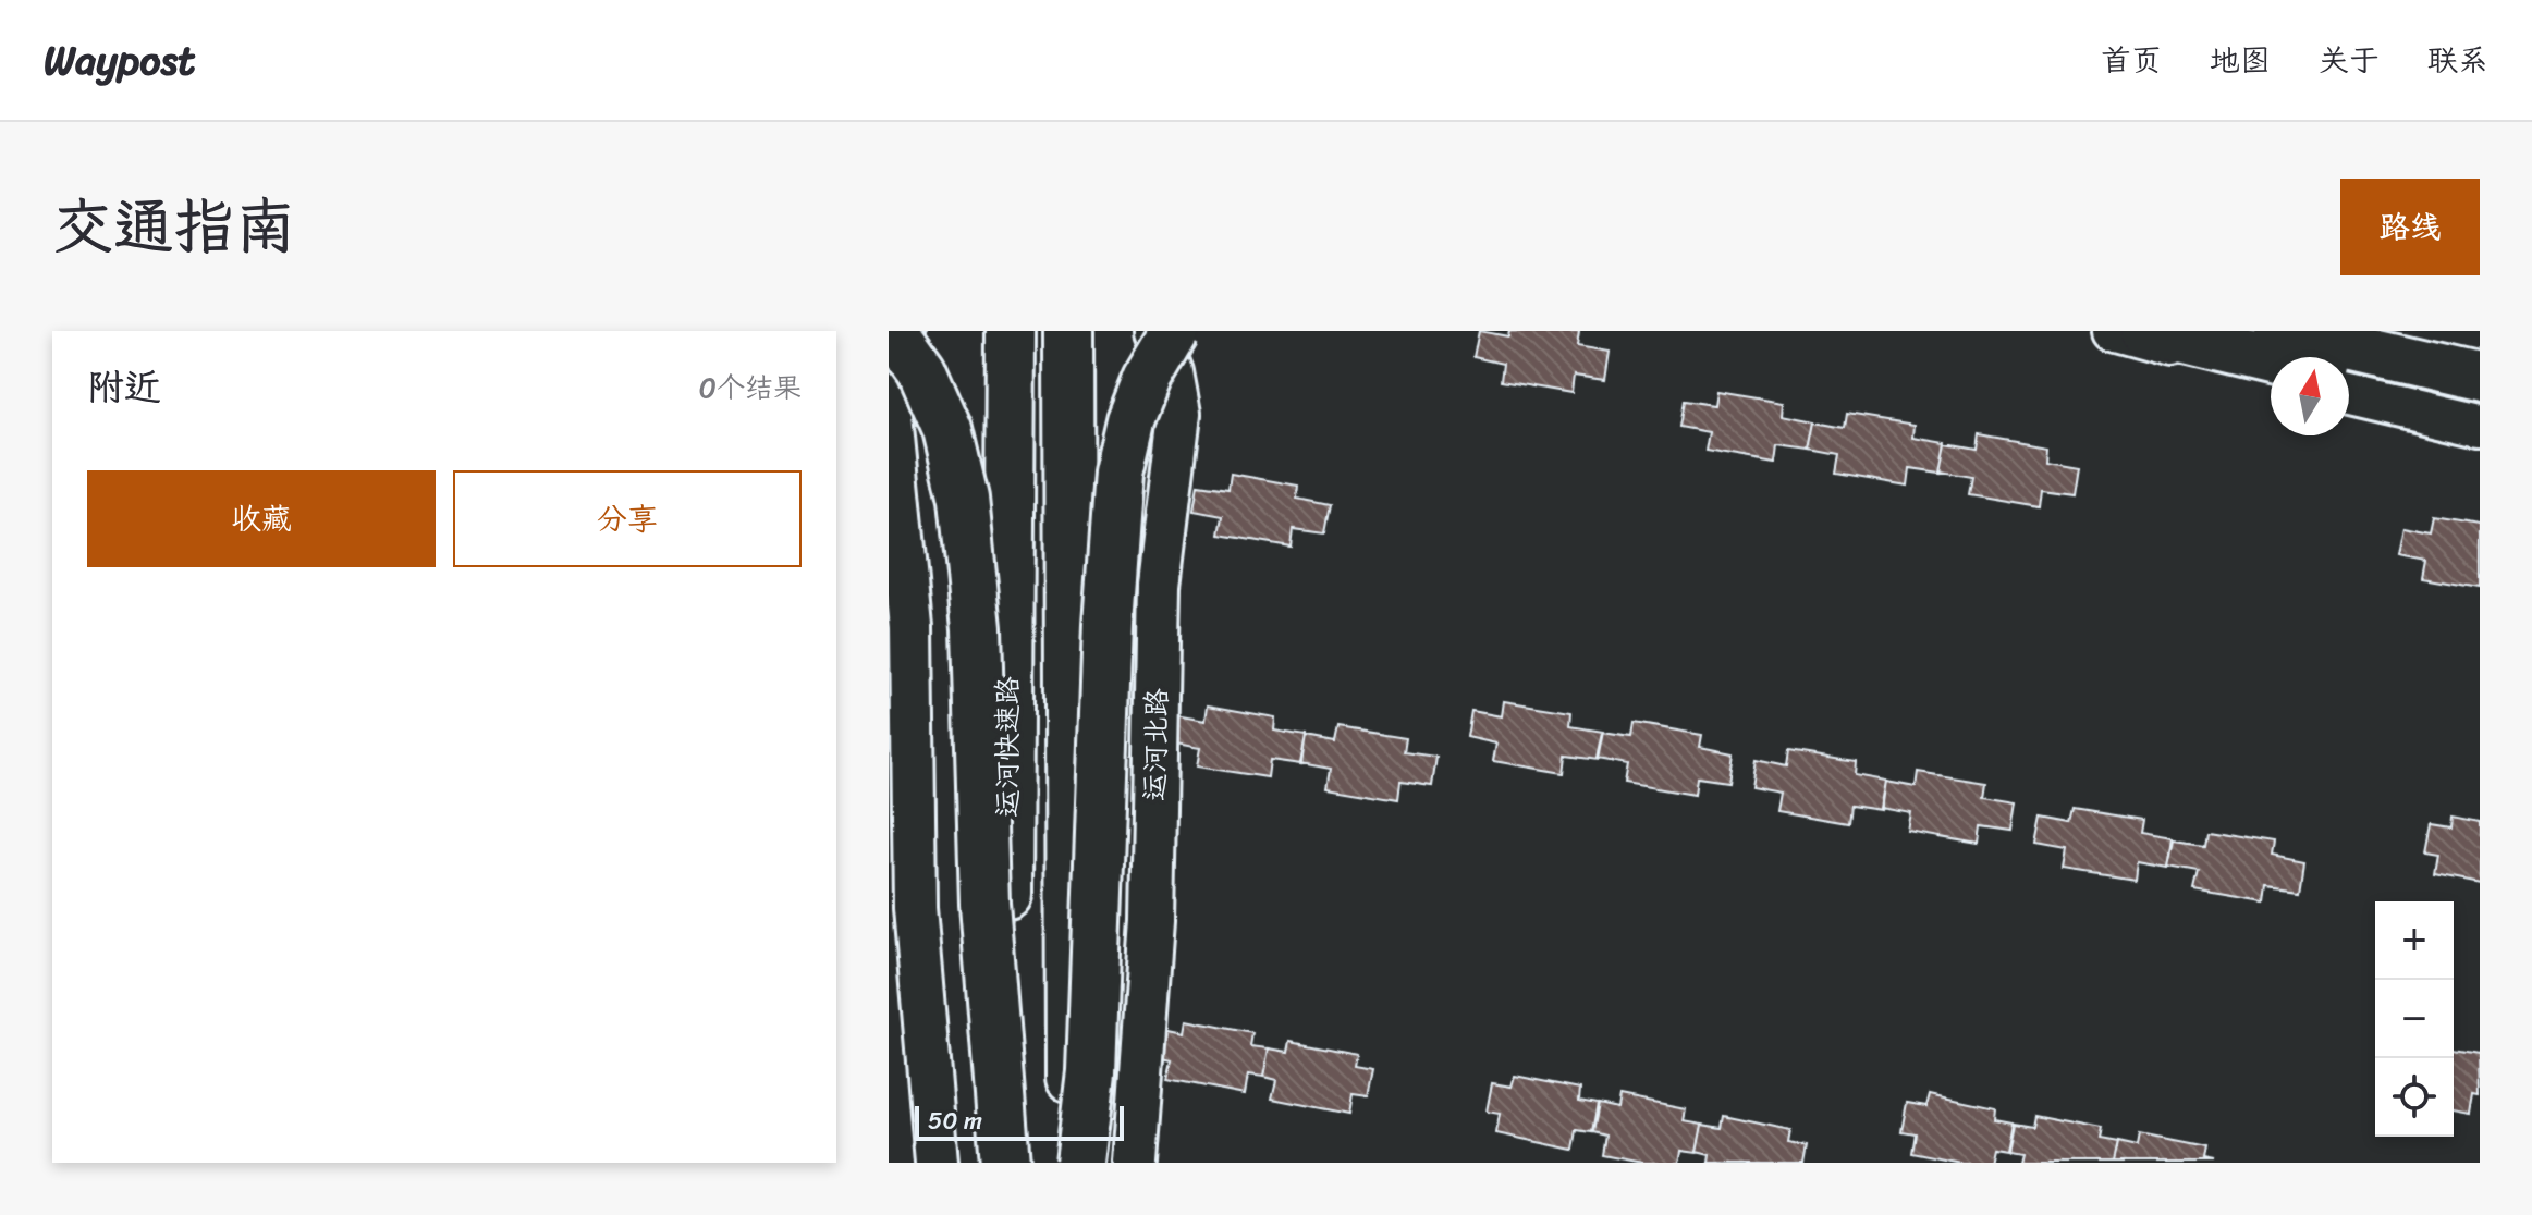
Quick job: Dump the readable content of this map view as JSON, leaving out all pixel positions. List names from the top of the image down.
{
  "streets": {
    "highway": ["运河快速路"],
    "main road": ["运河北路"]
  },
  "scale_bar": "50 m",
  "north": "top",
  "page": {
    "header": "Waypost",
    "nav": [
      "首页",
      "地图",
      "关于",
      "联系"
    ],
    "title": "交通指南",
    "buttons": [
      "路线",
      ["收藏", "分享"]
    ],
    "heading": ["附近", "0个结果"],
    "map_buttons": ["+", "−"],
    "scale": "50 m"
  }
}
